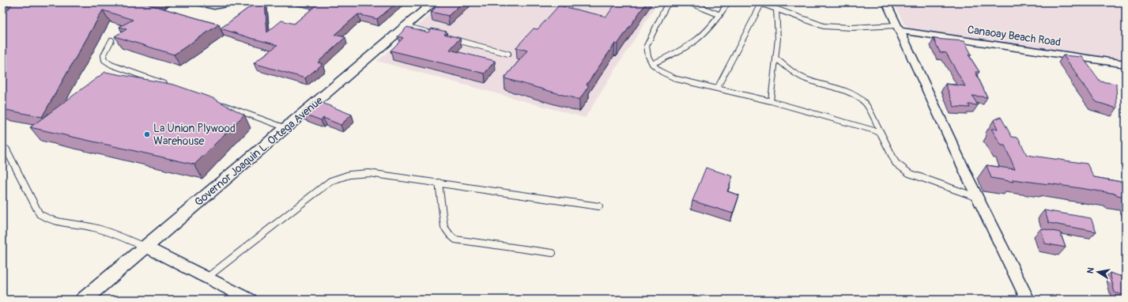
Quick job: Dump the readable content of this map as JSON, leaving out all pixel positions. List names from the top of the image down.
{
  "streets": {
    "street": ["Canaoay Beach Road", "Governor Joaquin L. Ortega Avenue"]
  },
  "places": ["La Union Plywood Warehouse"],
  "north": "left"
}
